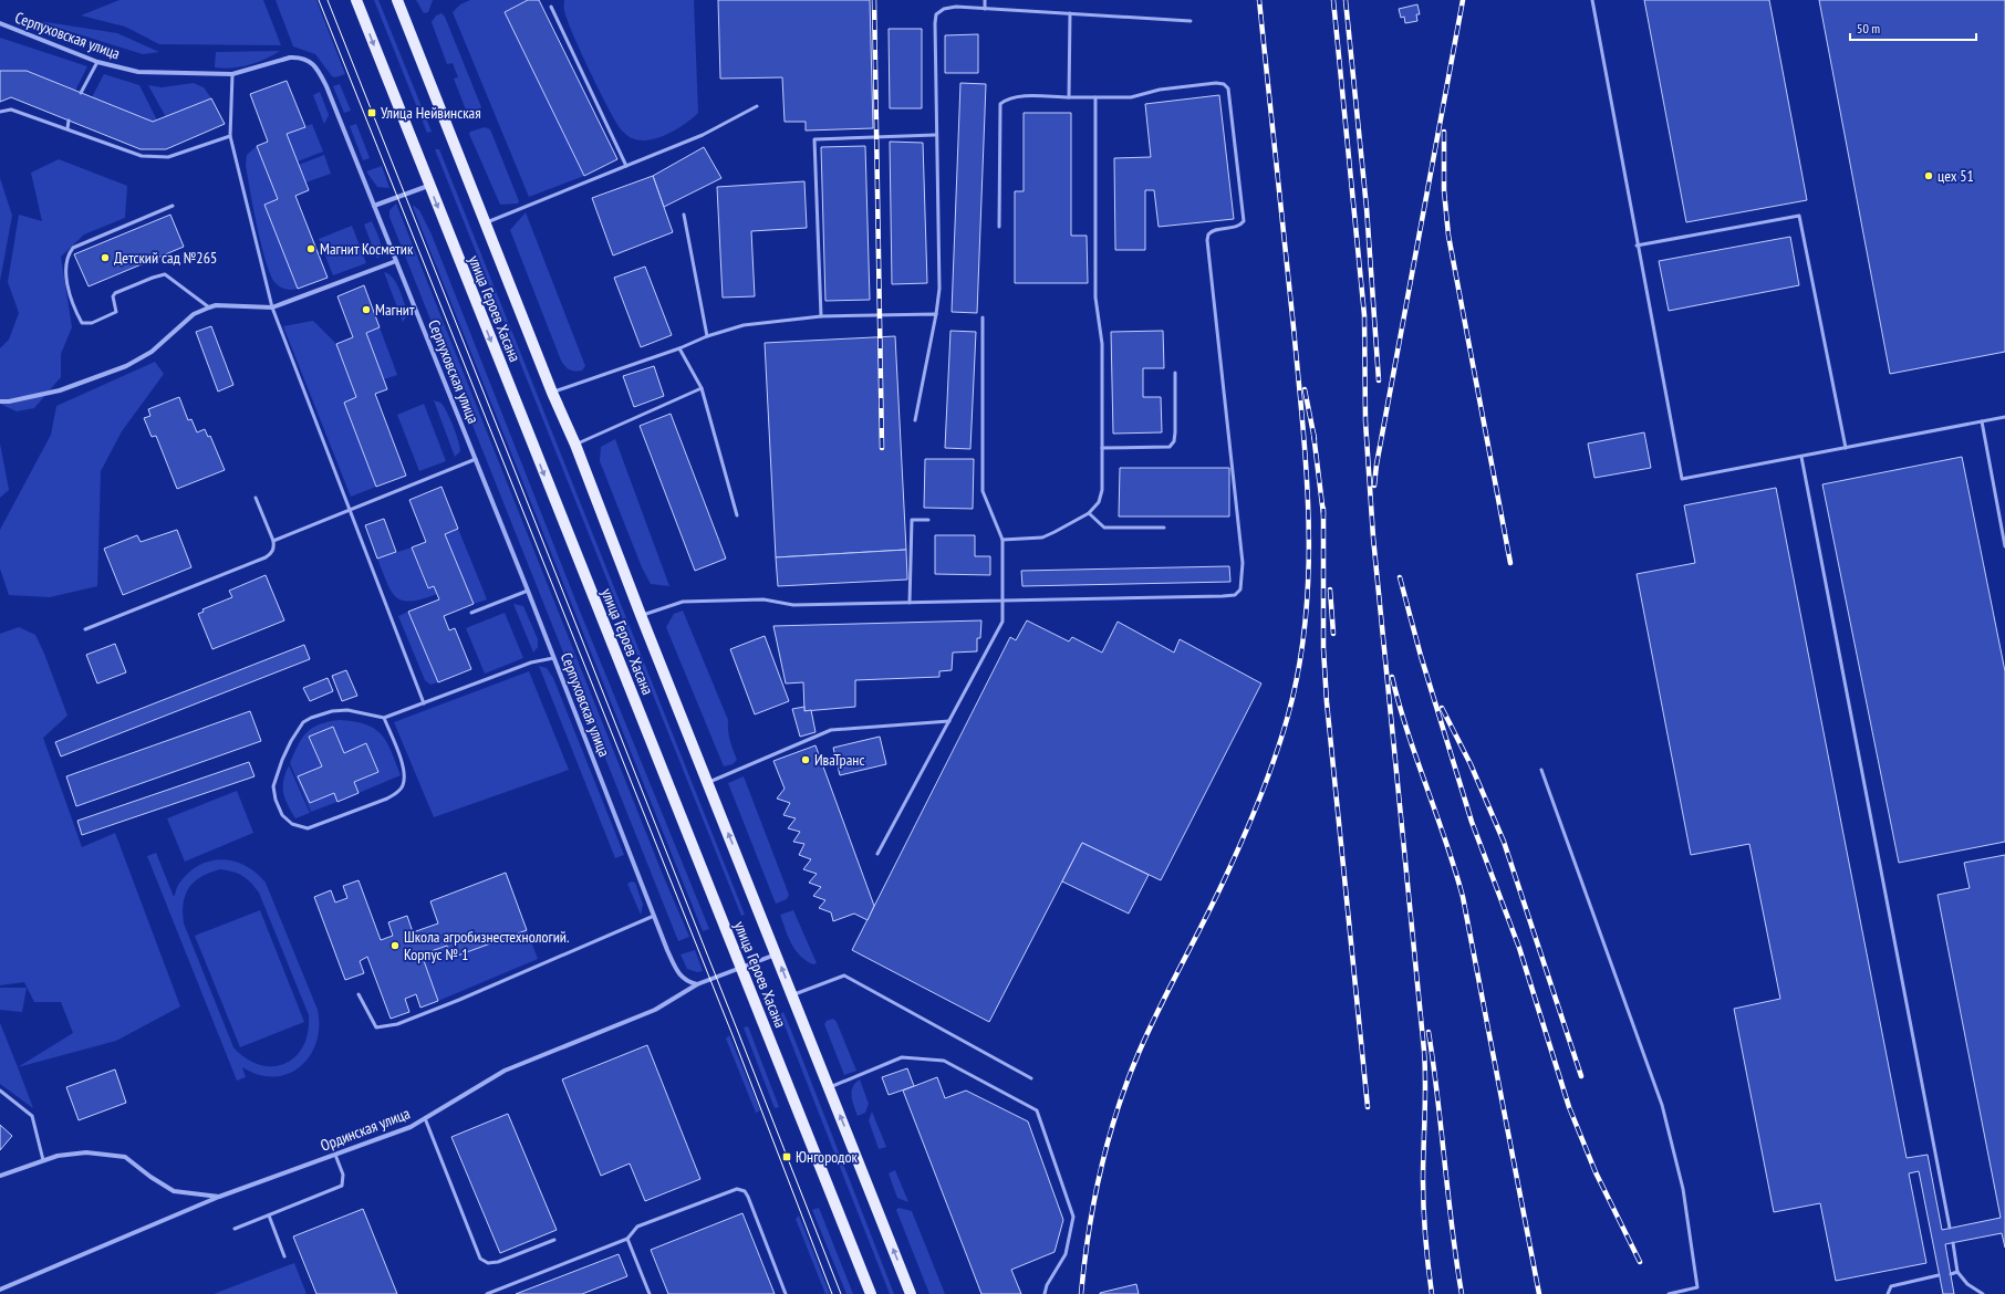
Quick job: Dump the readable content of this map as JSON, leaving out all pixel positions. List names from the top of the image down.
{
  "streets": {
    "main road": ["улица Героев Хасана"],
    "street": ["Серпуховская улица", "Ординская улица"]
  },
  "crossings": [
    ["Серпуховская улица", "Ординская улица"],
    ["улица Героев Хасана", "Ординская улица"]
  ],
  "places": {
    "transit": ["Улица Нейвинская", "Юнгородок"],
    "other": [
      "цех 51",
      "Магнит Косметик",
      "Детский сад №265",
      "Магнит",
      "ИваТранс",
      "Школа агробизнестехнологий. Корпус № 1"
    ]
  },
  "scale_bar": "50 m"
}
